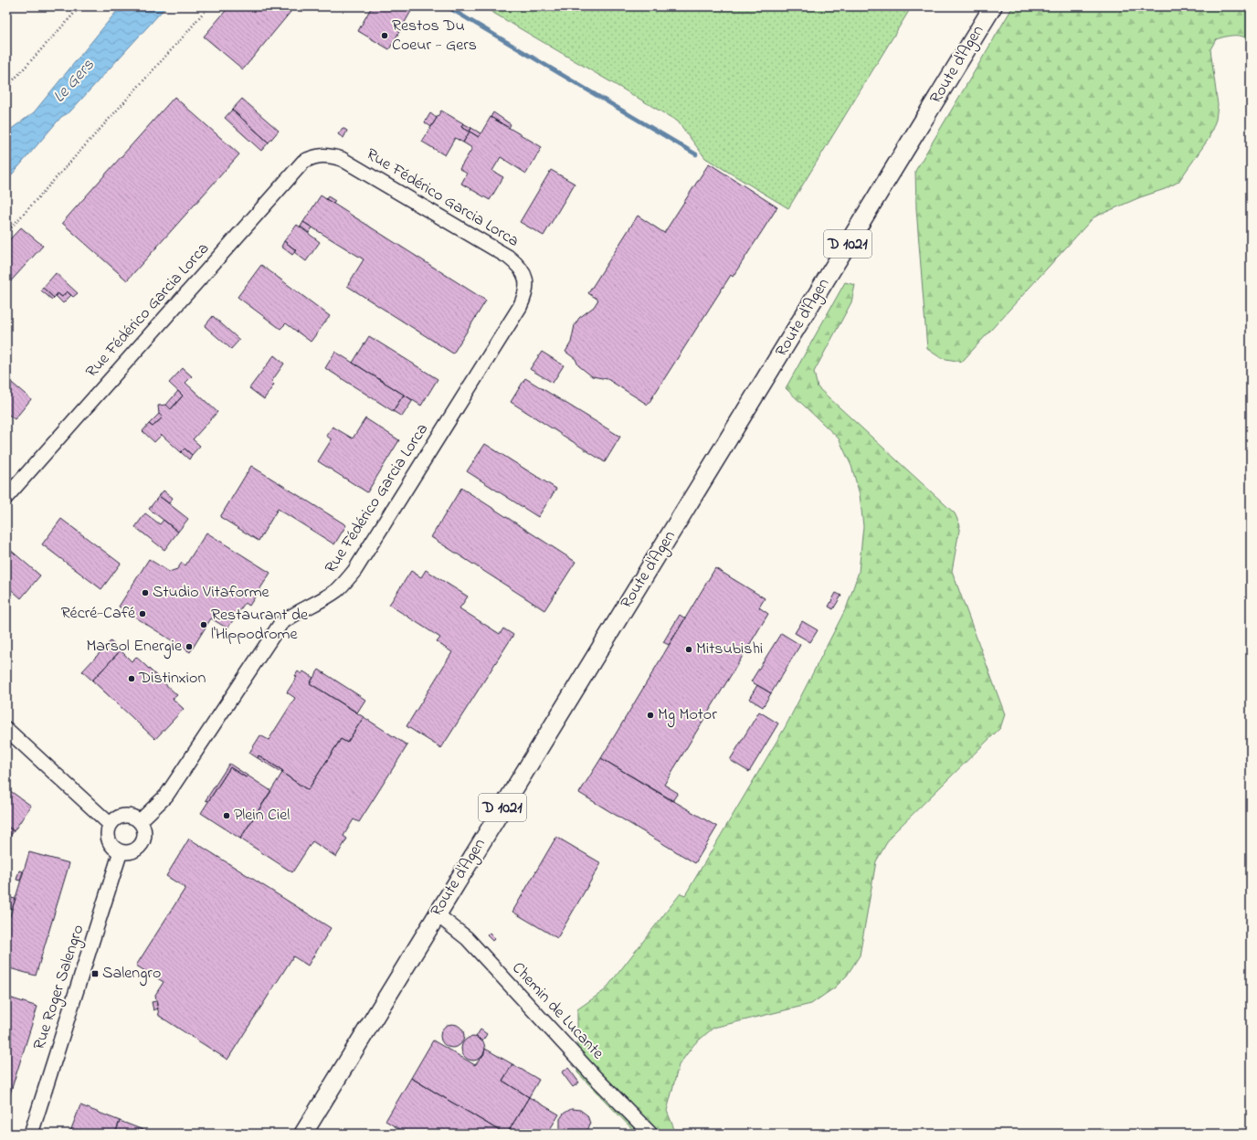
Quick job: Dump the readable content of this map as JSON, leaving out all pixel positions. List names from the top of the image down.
{
  "streets": {
    "main road": ["Route d'Agen", "D 1021"],
    "street": ["Rue Fédérico Garcia Lorca", "Rue Roger Salengro", "Chemin de Lucante"]
  },
  "crossings": [
    ["Route d'Agen", "Chemin de Lucante"],
    ["Rue Fédérico Garcia Lorca", "Rue Roger Salengro"]
  ],
  "water": ["Le Gers"],
  "places": {
    "other": [
      "Restos Du Coeur - Gers",
      "Studio Vitaforme",
      "Récré-Café",
      "Restaurant de l'Hippodrome",
      "Marsol Energie",
      "Mitsubishi",
      "Distinxion",
      "Mg Motor",
      "Plein Ciel"
    ],
    "transit": ["Salengro"]
  }
}
